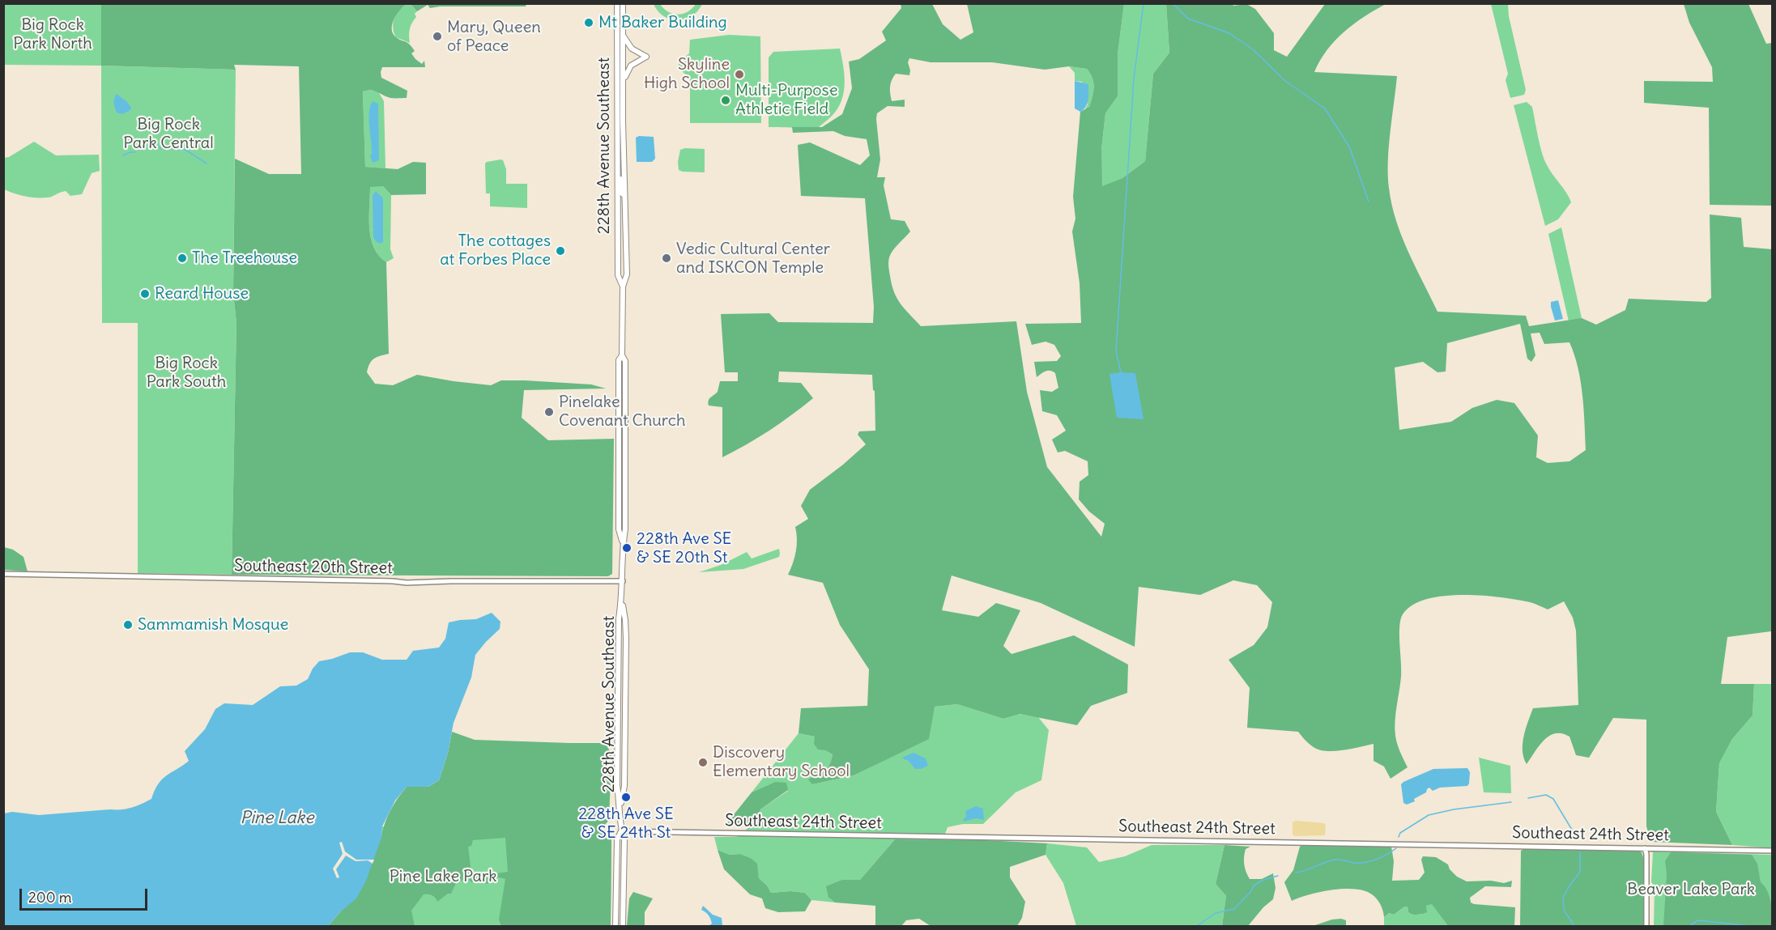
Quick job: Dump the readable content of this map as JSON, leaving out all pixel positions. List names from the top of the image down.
{
  "streets": {
    "main road": ["228th Avenue Southeast"],
    "street": ["Southeast 20th Street", "Southeast 24th Street"]
  },
  "crossings": [
    ["228th Avenue Southeast", "Southeast 20th Street"],
    ["228th Avenue Southeast", "Southeast 24th Street"]
  ],
  "water": ["Pine Lake"],
  "parks": [
    "Big Rock Park North",
    "Big Rock Park Central",
    "Big Rock Park South",
    "Pine Lake Park",
    "Beaver Lake Park"
  ],
  "places": [
    "Mt Baker Building",
    "Mary, Queen of Peace",
    "Skyline High School",
    "Multi-Purpose Athletic Field",
    "The cottages at Forbes Place",
    "The Treehouse",
    "Vedic Cultural Center and ISKCON Temple",
    "Reard House",
    "Pinelake Covenant Church",
    "228th Ave SE & SE 20th St",
    "Sammamish Mosque",
    "Discovery Elementary School",
    "228th Ave SE & SE 24th St"
  ],
  "scale_bar": "200 m"
}
